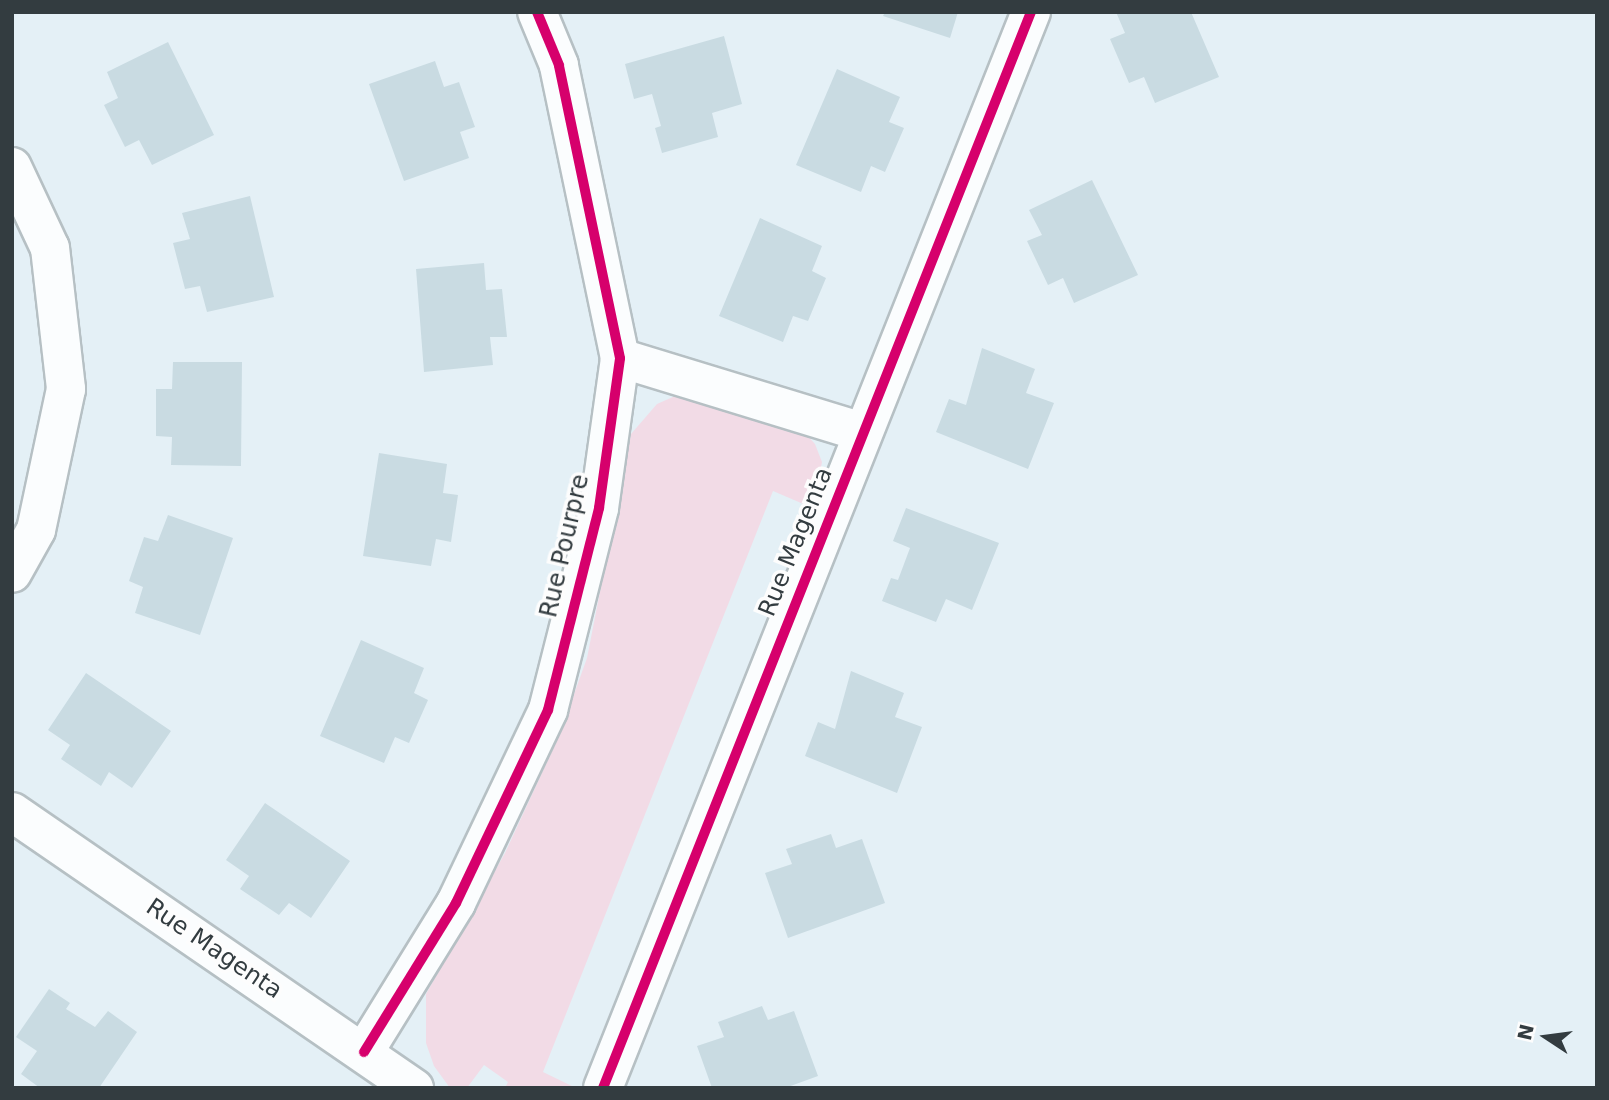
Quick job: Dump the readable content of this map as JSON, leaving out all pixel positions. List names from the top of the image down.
{
  "streets": {
    "street": ["Rue Magenta", "Rue Pourpre"]
  },
  "crossings": [
    ["Rue Magenta", "Rue Pourpre"]
  ],
  "north": "left"
}
